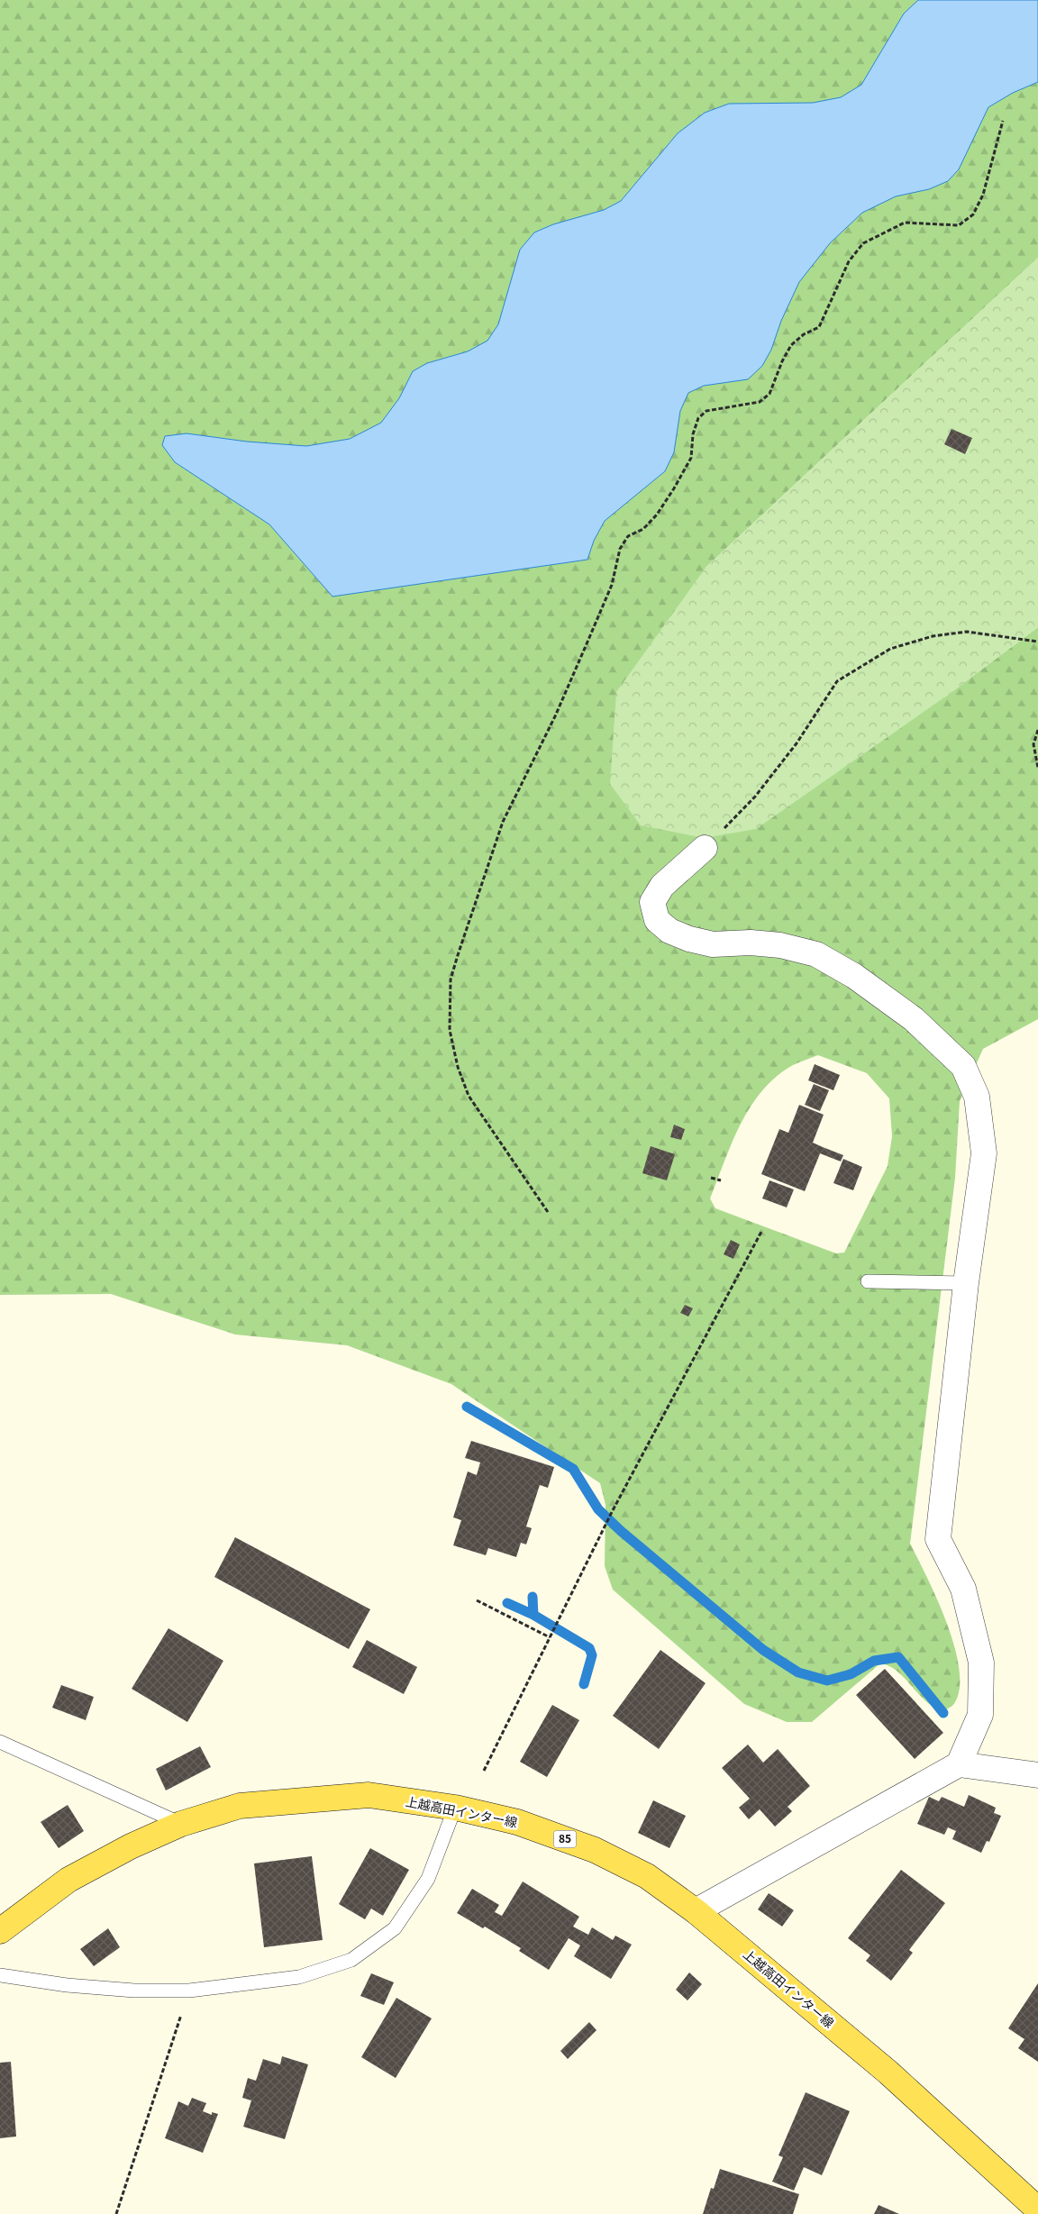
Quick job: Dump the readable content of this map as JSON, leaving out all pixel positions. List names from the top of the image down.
{
  "streets": {
    "main road": ["上越高田インター線", "85"]
  }
}
